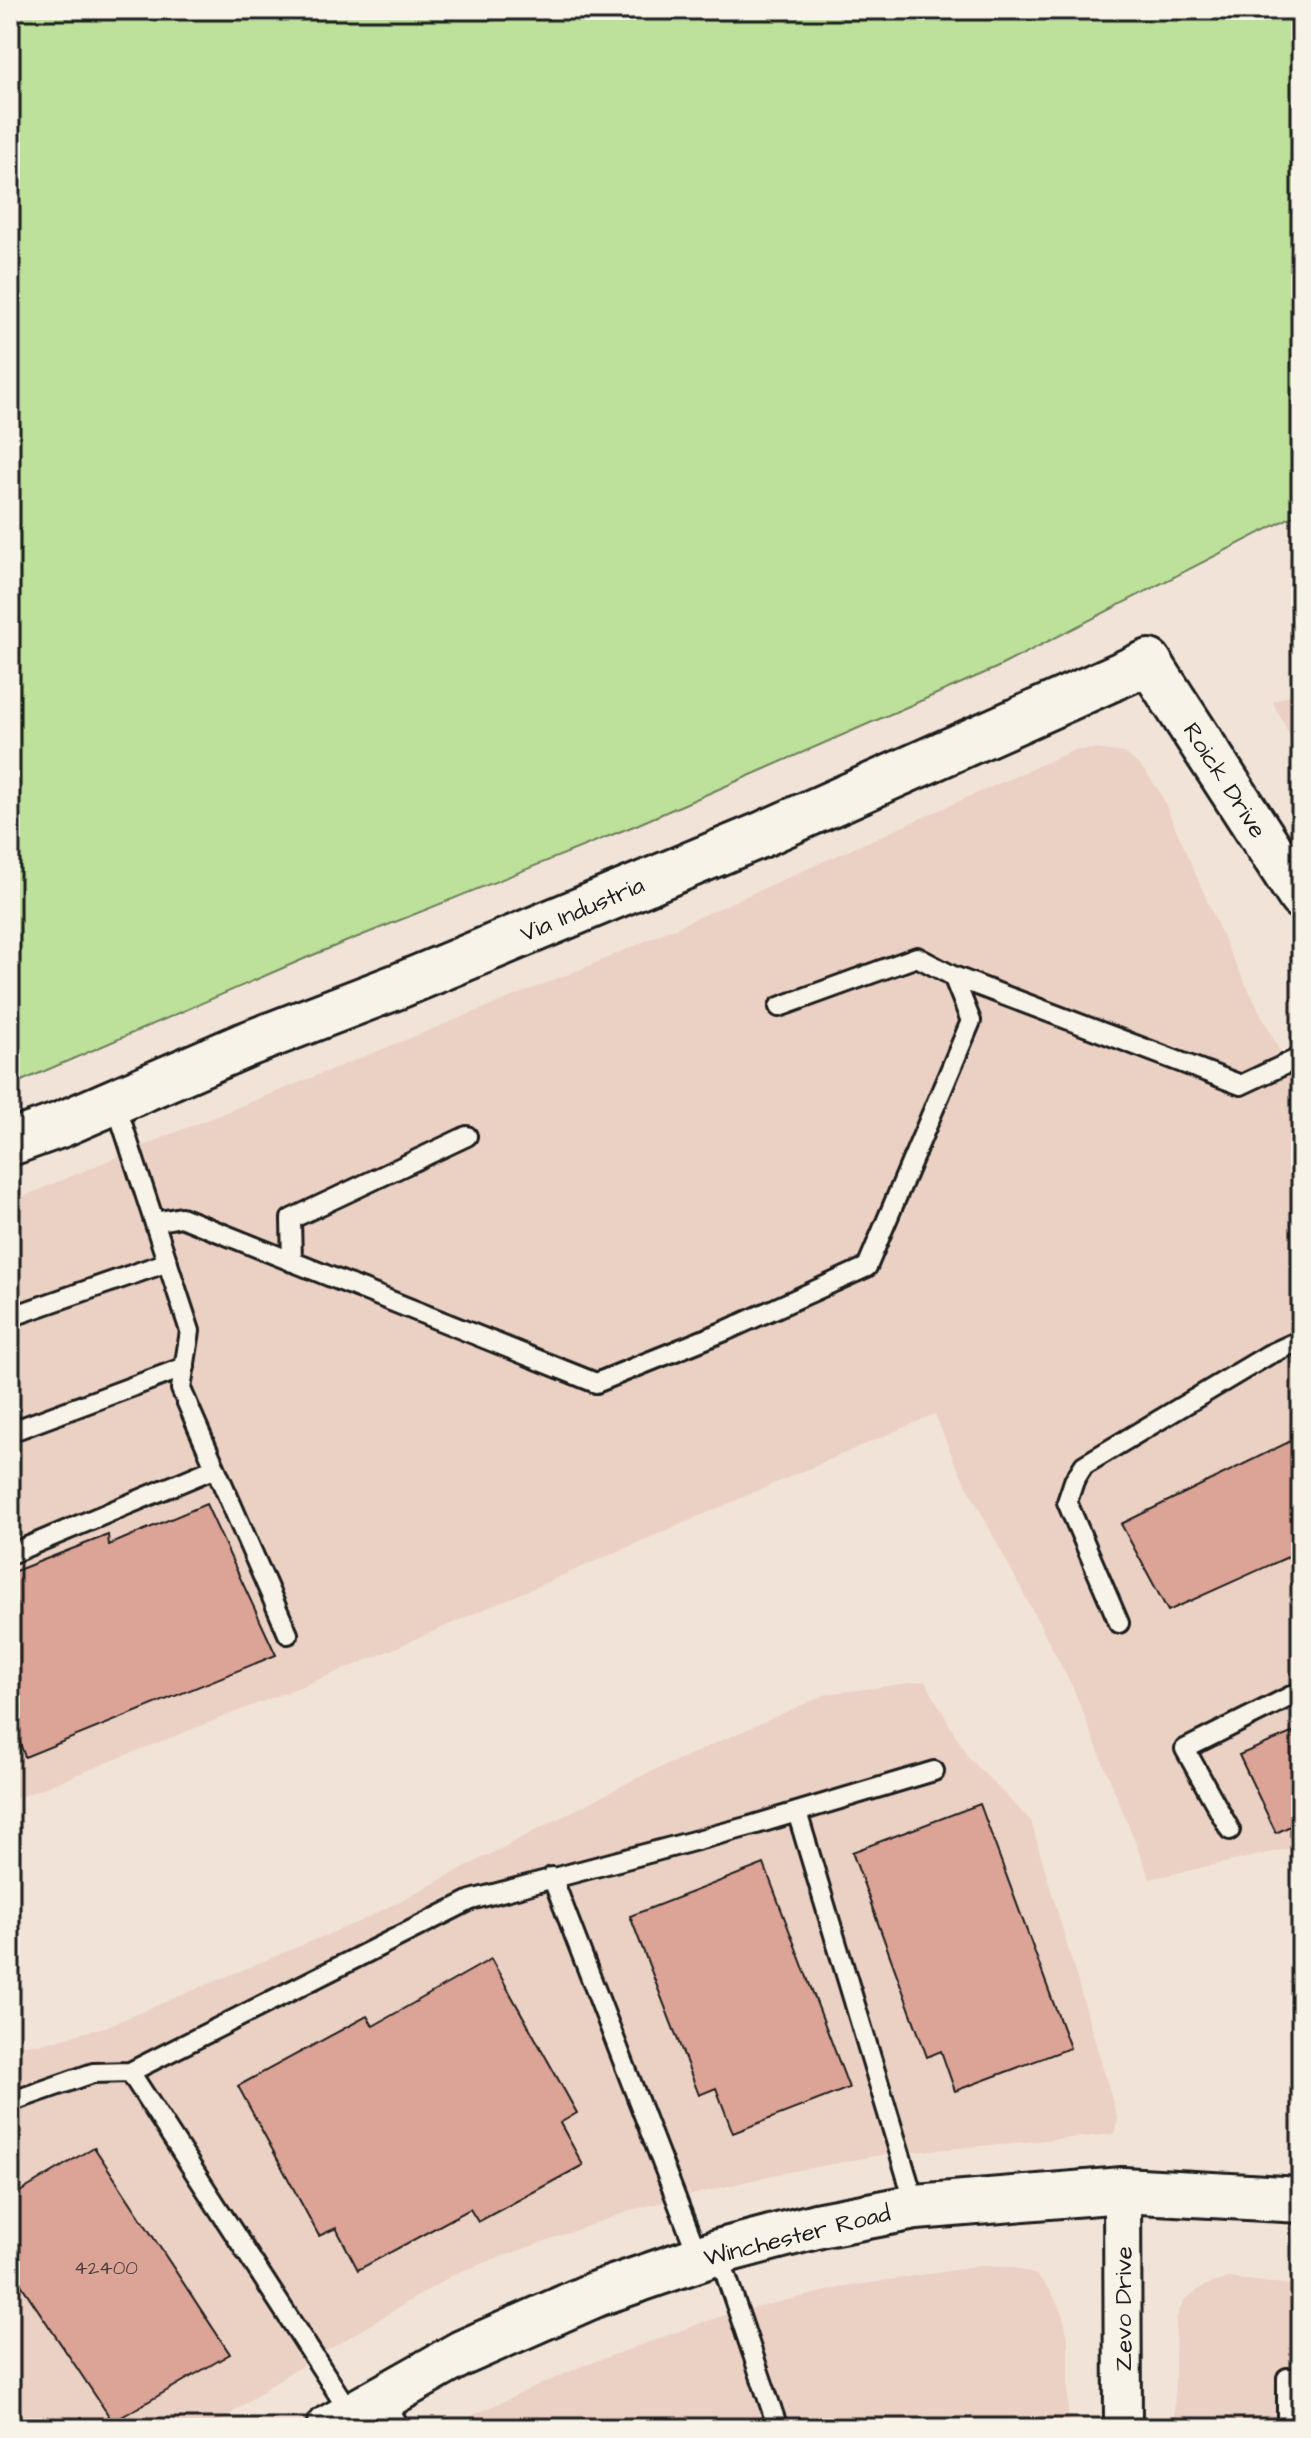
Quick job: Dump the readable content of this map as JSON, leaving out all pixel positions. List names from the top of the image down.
{
  "streets": {
    "street": [
      "Roick Drive",
      "Via Industria",
      "Winchester Road",
      "Zevo Drive"
    ]
  },
  "crossings": [
    ["Roick Drive", "Via Industria"],
    ["Winchester Road", "Zevo Drive"]
  ],
  "house_numbers": ["42400"]
}
